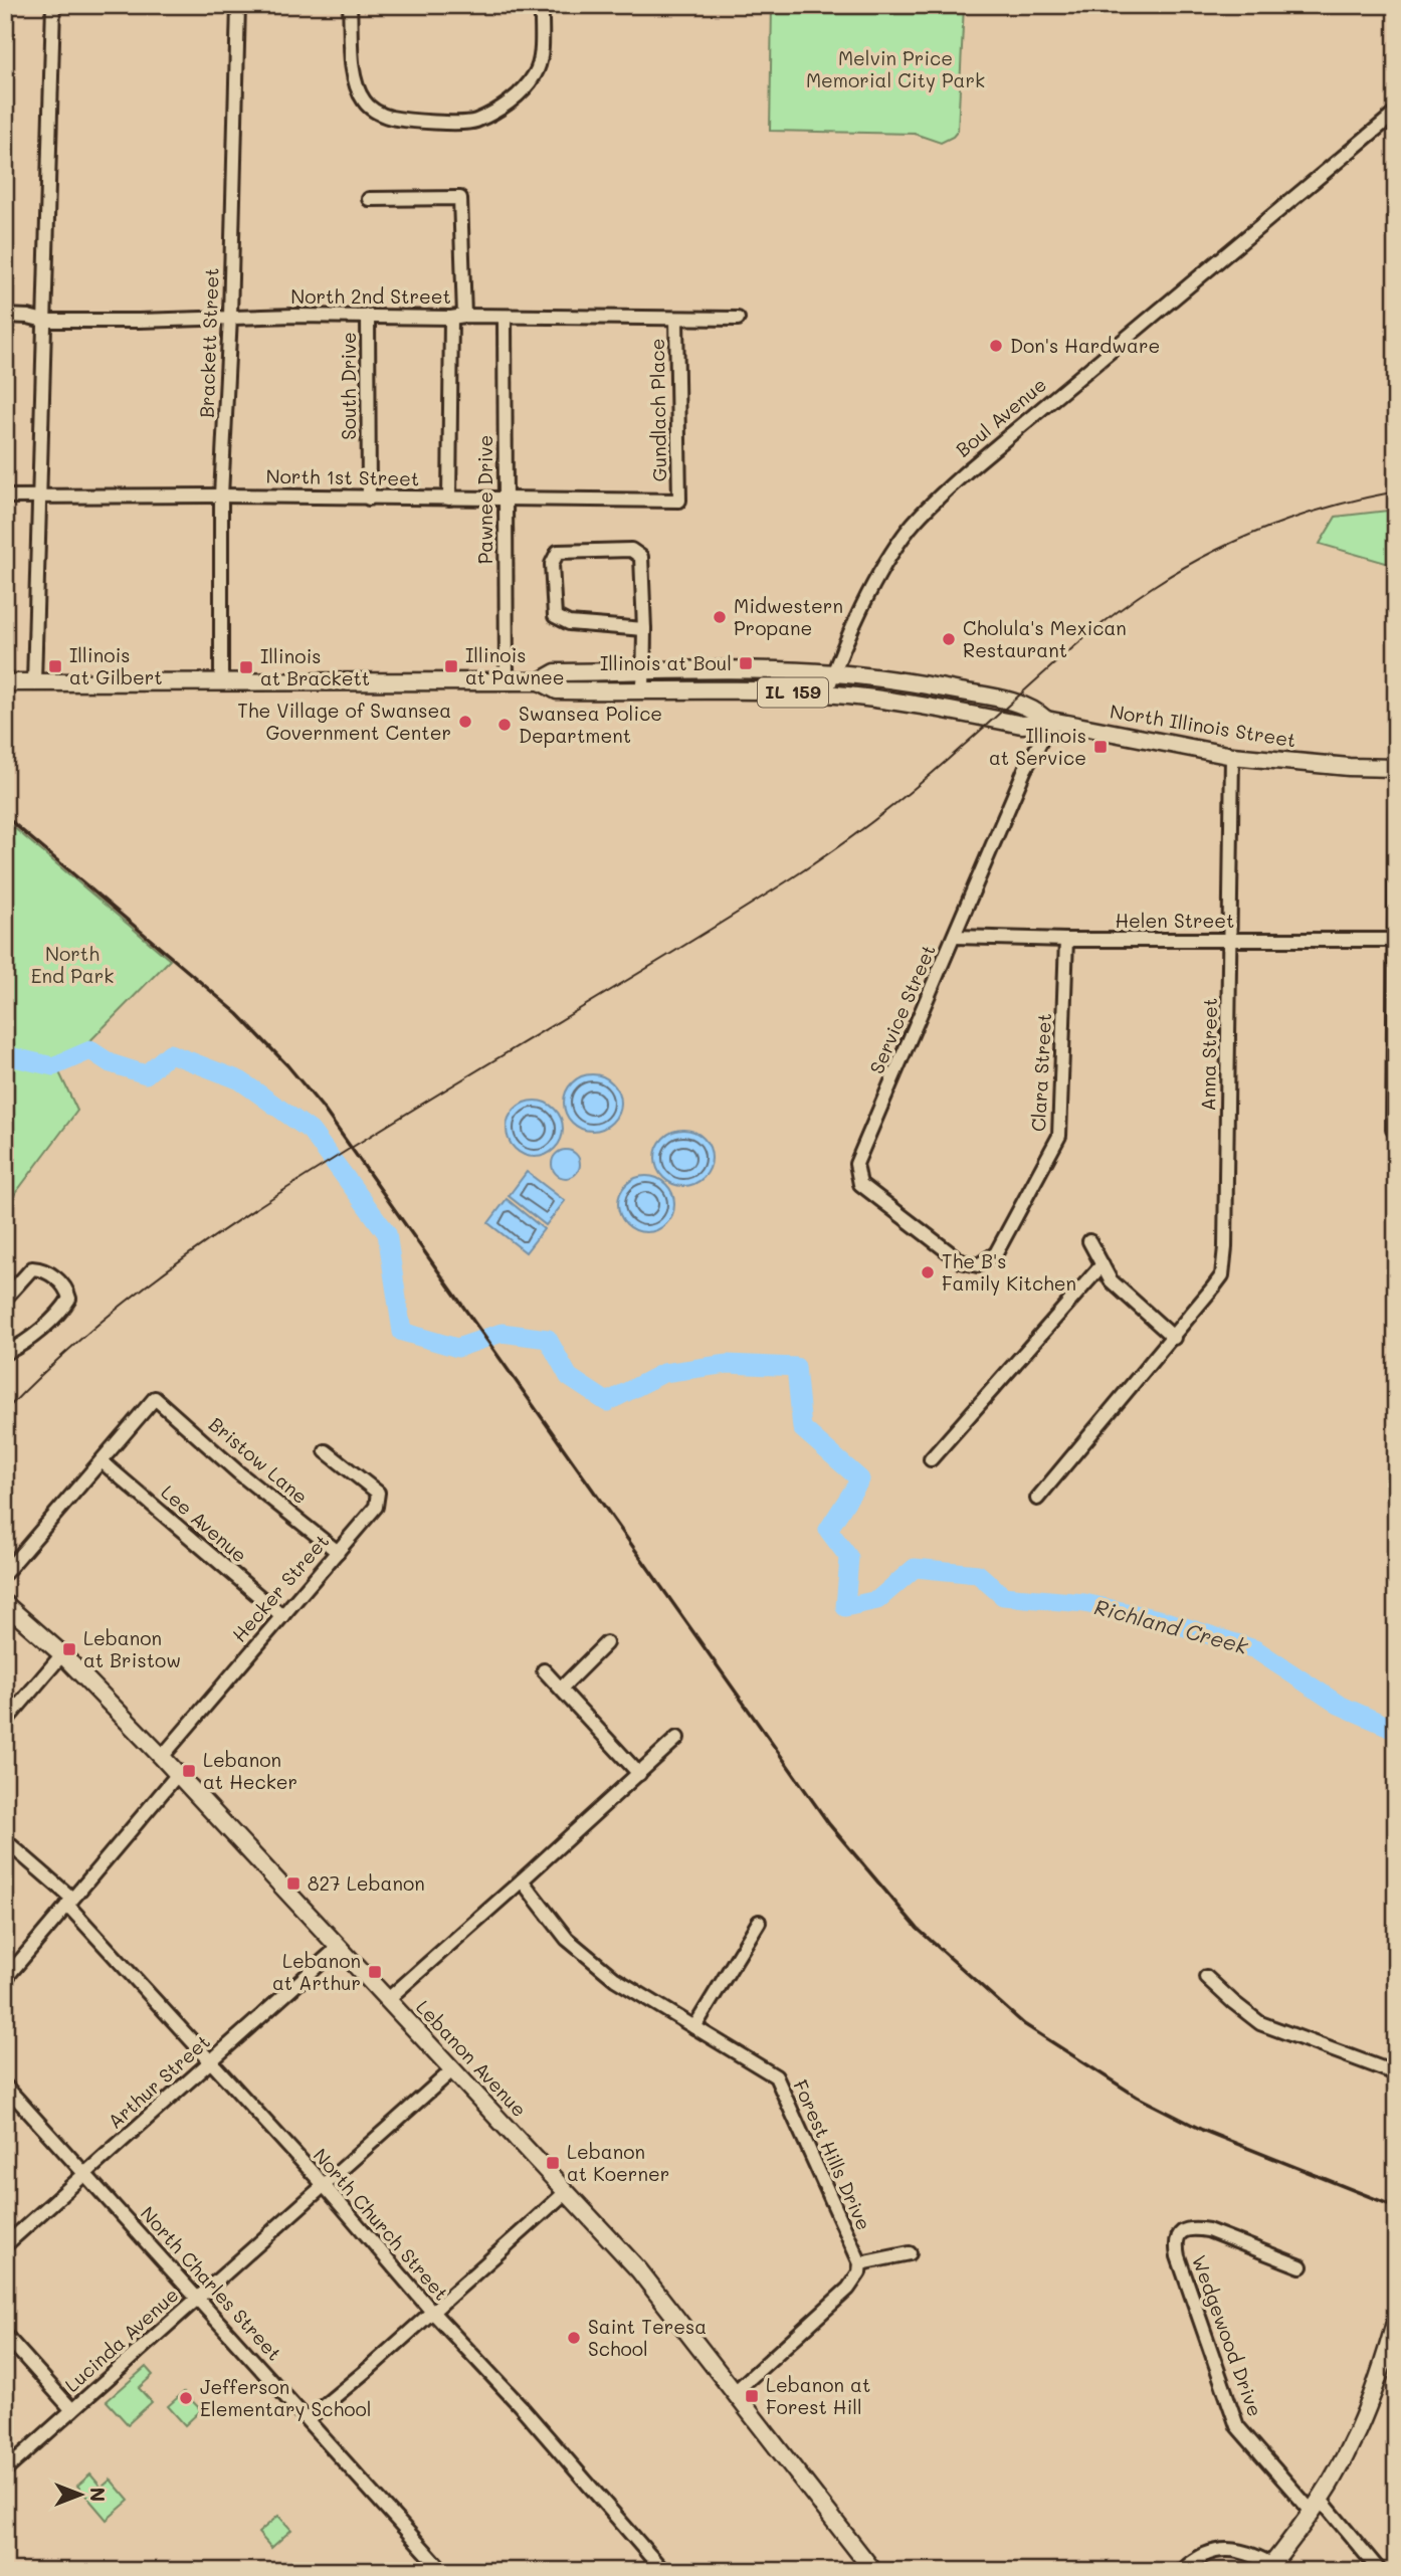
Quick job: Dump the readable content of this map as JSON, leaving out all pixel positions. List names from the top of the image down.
{
  "streets": {
    "main road": ["IL 159", "North Illinois Street", "Lebanon Avenue"],
    "street": [
      "North 2nd Street",
      "Brackett Street",
      "South Drive",
      "Gundlach Place",
      "Boul Avenue",
      "North 1st Street",
      "Pawnee Drive",
      "Helen Street",
      "Service Street",
      "Anna Street",
      "Clara Street",
      "Bristow Lane",
      "Lee Avenue",
      "Hecker Street",
      "Arthur Street",
      "Forest Hills Drive",
      "North Church Street",
      "North Charles Street",
      "Wedgewood Drive",
      "Lucinda Avenue"
    ]
  },
  "crossings": [
    ["North 2nd Street", "Brackett Street"],
    ["North 2nd Street", "South Drive"],
    ["North 2nd Street", "Gundlach Place"],
    ["North 2nd Street", "Pawnee Drive"],
    ["Brackett Street", "North 1st Street"],
    ["Brackett Street", "North Illinois Street"],
    ["South Drive", "North 1st Street"],
    ["Gundlach Place", "North 1st Street"],
    ["Boul Avenue", "North Illinois Street"],
    ["North 1st Street", "Pawnee Drive"],
    ["Pawnee Drive", "North Illinois Street"],
    ["North Illinois Street", "Service Street"],
    ["North Illinois Street", "Anna Street"],
    ["Helen Street", "Service Street"],
    ["Helen Street", "Anna Street"],
    ["Helen Street", "Clara Street"],
    ["Service Street", "Clara Street"],
    ["Bristow Lane", "Lee Avenue"],
    ["Bristow Lane", "Hecker Street"],
    ["Lee Avenue", "Hecker Street"],
    ["Hecker Street", "Lebanon Avenue"],
    ["Lebanon Avenue", "Arthur Street"],
    ["Lebanon Avenue", "Lucinda Avenue"],
    ["Arthur Street", "North Church Street"],
    ["Arthur Street", "North Charles Street"],
    ["North Church Street", "Lucinda Avenue"],
    ["North Charles Street", "Lucinda Avenue"]
  ],
  "water": ["Richland Creek"],
  "parks": ["Melvin Price Memorial City Park", "North End Park"],
  "places": {
    "other": [
      "Don's Hardware",
      "Midwestern Propane",
      "Cholula's Mexican Restaurant",
      "The Village of Swansea Government Center",
      "Swansea Police Department",
      "The B's Family Kitchen",
      "Saint Teresa School",
      "Jefferson Elementary School"
    ],
    "transit": [
      "Illinois at Boul",
      "Illinois at Gilbert",
      "Illinois at Pawnee",
      "Illinois at Brackett",
      "Illinois at Service",
      "Lebanon at Bristow",
      "Lebanon at Hecker",
      "827 Lebanon",
      "Lebanon at Arthur",
      "Lebanon at Koerner",
      "Lebanon at Forest Hill"
    ]
  },
  "north": "right"
}
